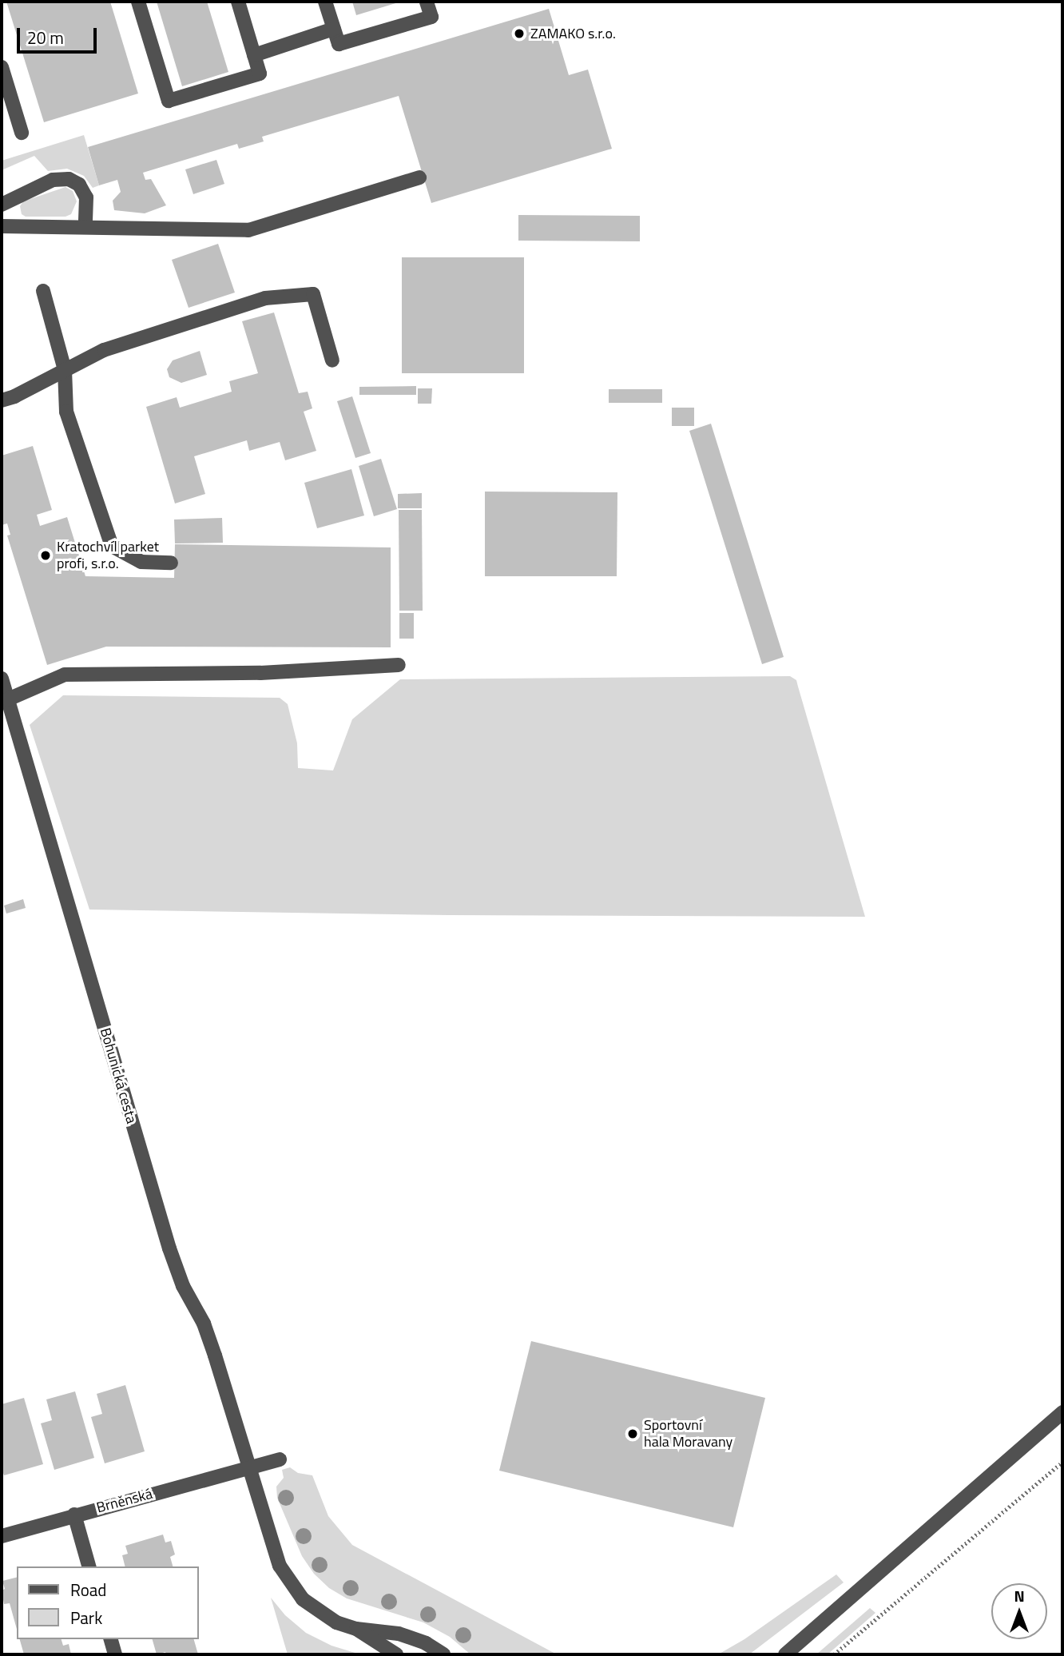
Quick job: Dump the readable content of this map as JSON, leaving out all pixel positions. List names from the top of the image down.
{
  "streets": {
    "street": ["Bohunická cesta", "Brněnská"]
  },
  "crossings": [
    ["Bohunická cesta", "Brněnská"]
  ],
  "places": ["ZAMAKO s.r.o.", "Kratochvíl parket profi, s.r.o.", "Sportovní hala Moravany"],
  "legend": ["Road", "Park"],
  "scale_bar": "20 m",
  "north": "top"
}
